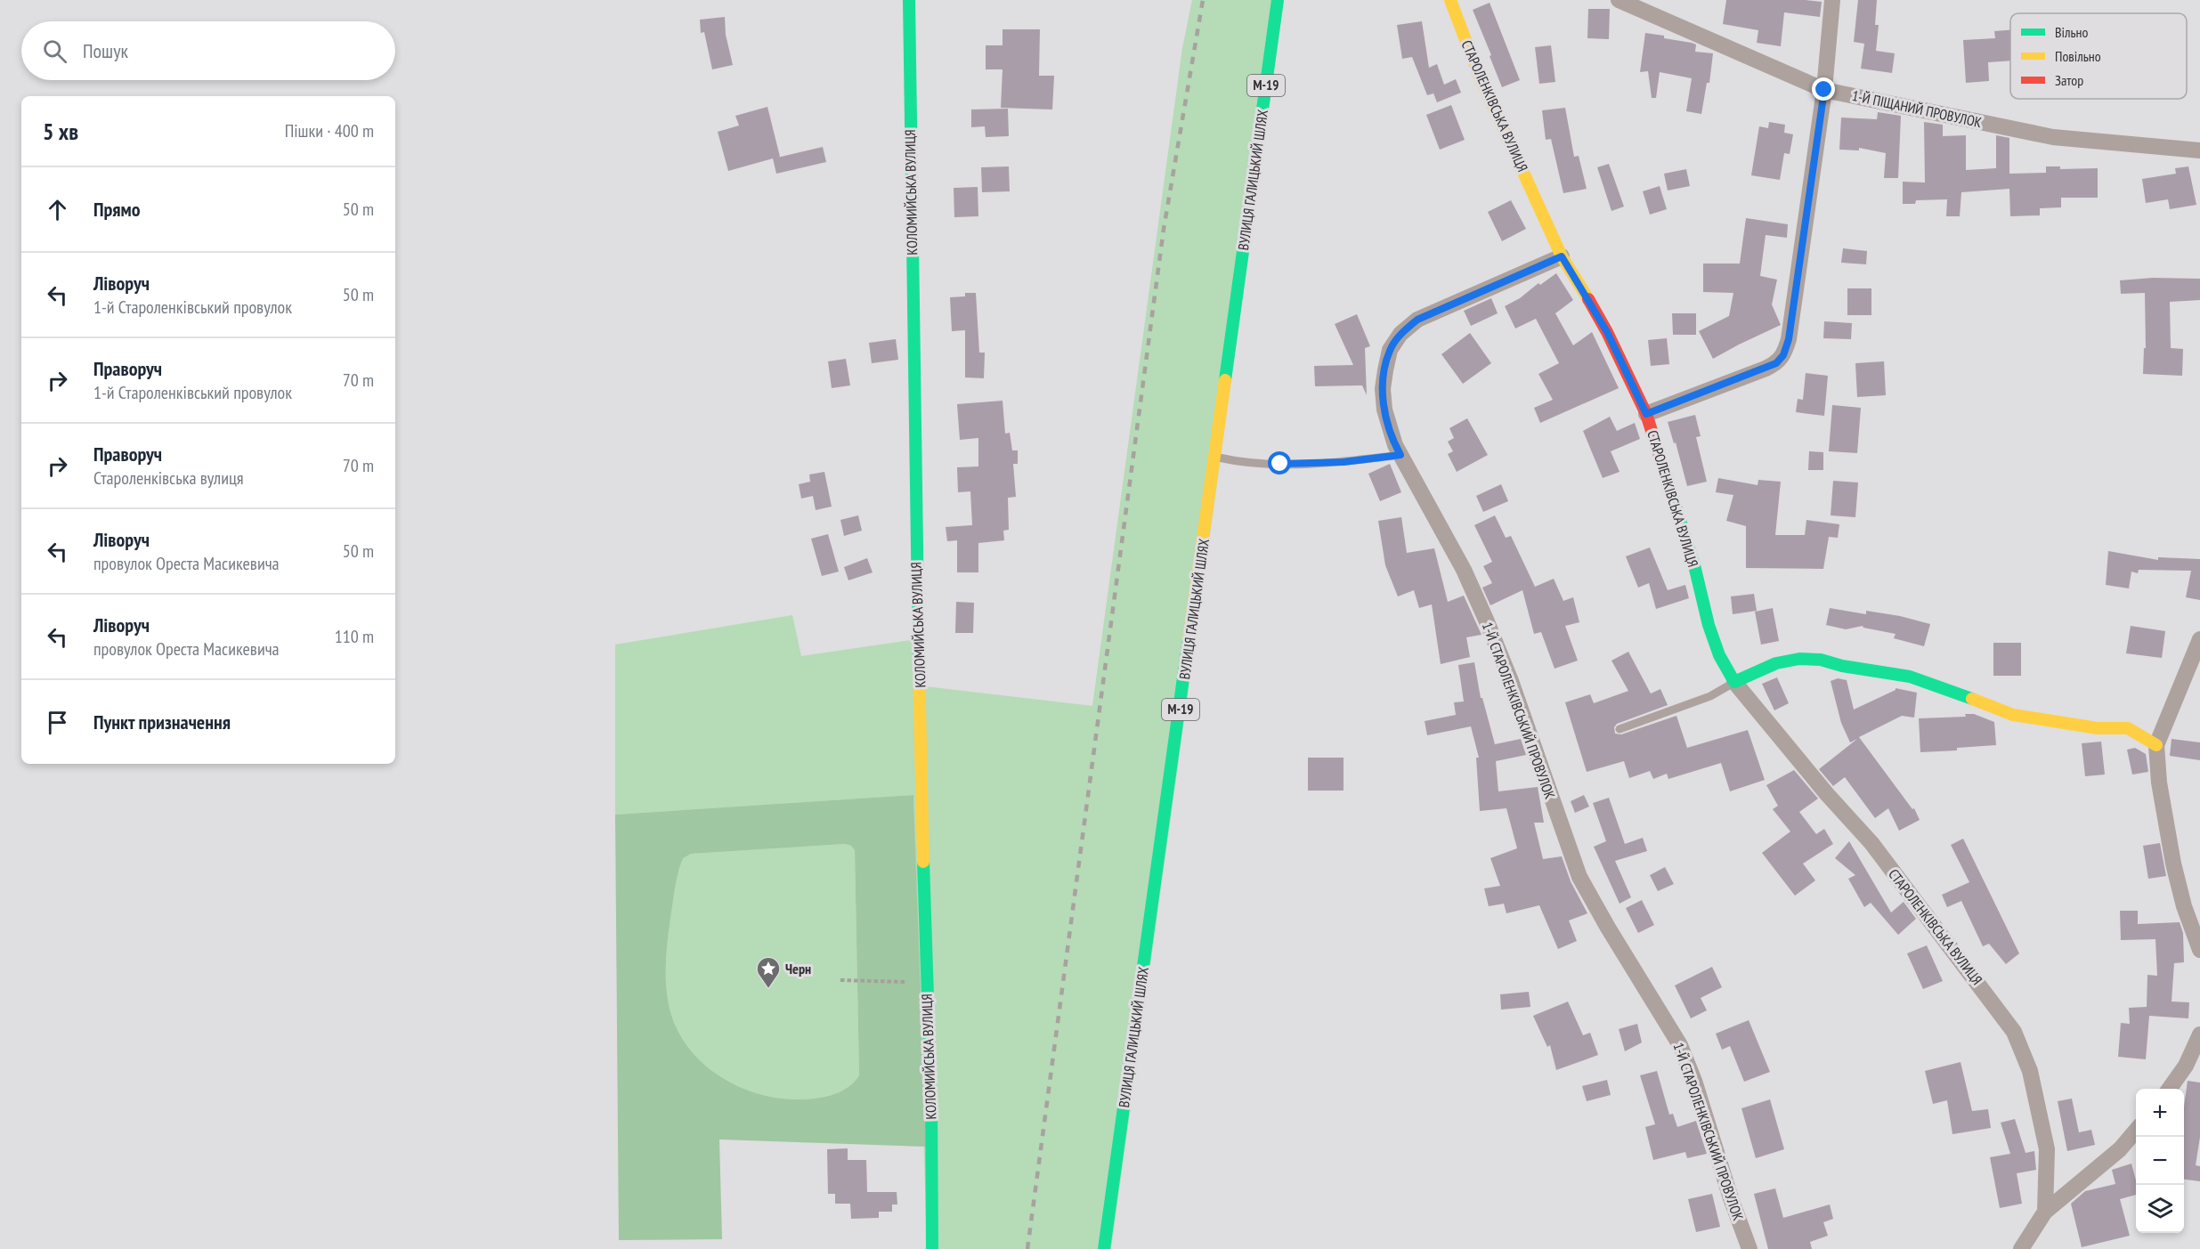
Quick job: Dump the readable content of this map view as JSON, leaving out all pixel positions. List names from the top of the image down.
{
  "streets": {
    "main road": [
      "М-19",
      "СТАРОЛЕНКІВСЬКА ВУЛИЦЯ",
      "ВУЛИЦЯ ГАЛИЦЬКИЙ ШЛЯХ",
      "КОЛОМИЙСЬКА ВУЛИЦЯ"
    ],
    "street": ["1-Й ПІЩАНИЙ ПРОВУЛОК", "1-Й СТАРОЛЕНКІВСЬКИЙ ПРОВУЛОК"]
  },
  "crossings": [
    ["СТАРОЛЕНКІВСЬКА ВУЛИЦЯ", "1-Й СТАРОЛЕНКІВСЬКИЙ ПРОВУЛОК"]
  ],
  "places": {
    "place": ["Черн"]
  },
  "legend": ["Вільно", "Повільно", "Затор"],
  "page": {
    "search": "Пошук",
    "heading": ["5 хв", "Пішки · 400 m"],
    "list": [
      ["Прямо", "50 m"],
      ["Ліворуч", "1-й Староленківський провулок", "50 m"],
      ["Праворуч", "1-й Староленківський провулок", "70 m"],
      ["Праворуч", "Староленківська вулиця", "70 m"],
      ["Ліворуч", "провулок Ореста Масикевича", "50 m"],
      ["Ліворуч", "провулок Ореста Масикевича", "110 m"],
      "Пункт призначення"
    ],
    "map_buttons": ["+", "−"]
  }
}
